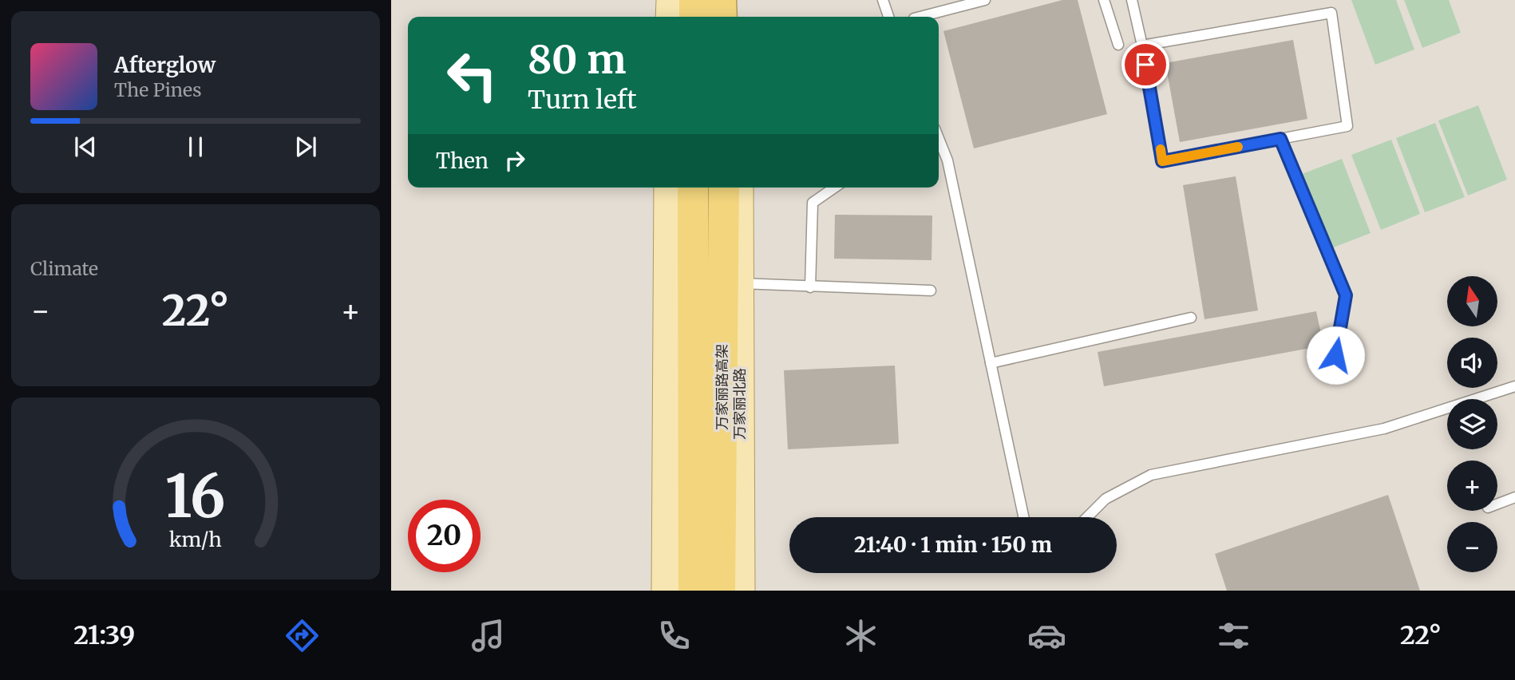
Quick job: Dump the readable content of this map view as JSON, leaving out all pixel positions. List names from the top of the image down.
{
  "streets": {
    "highway": ["万家丽路高架"],
    "main road": ["万家丽北路"]
  },
  "north": "top",
  "page": {
    "turn": ["80 m", "Turn left"],
    "song": ["Afterglow", "The Pines"],
    "then": "Then",
    "tile": "Climate",
    "map_buttons": ["+", "−"],
    "heat": ["−", "22°", "+"],
    "limit": "20",
    "trip": "21:40 · 1 min · 150 m",
    "tabs": ["21:39", "22°"],
    "gauge": ["16", "km/h"]
  }
}
